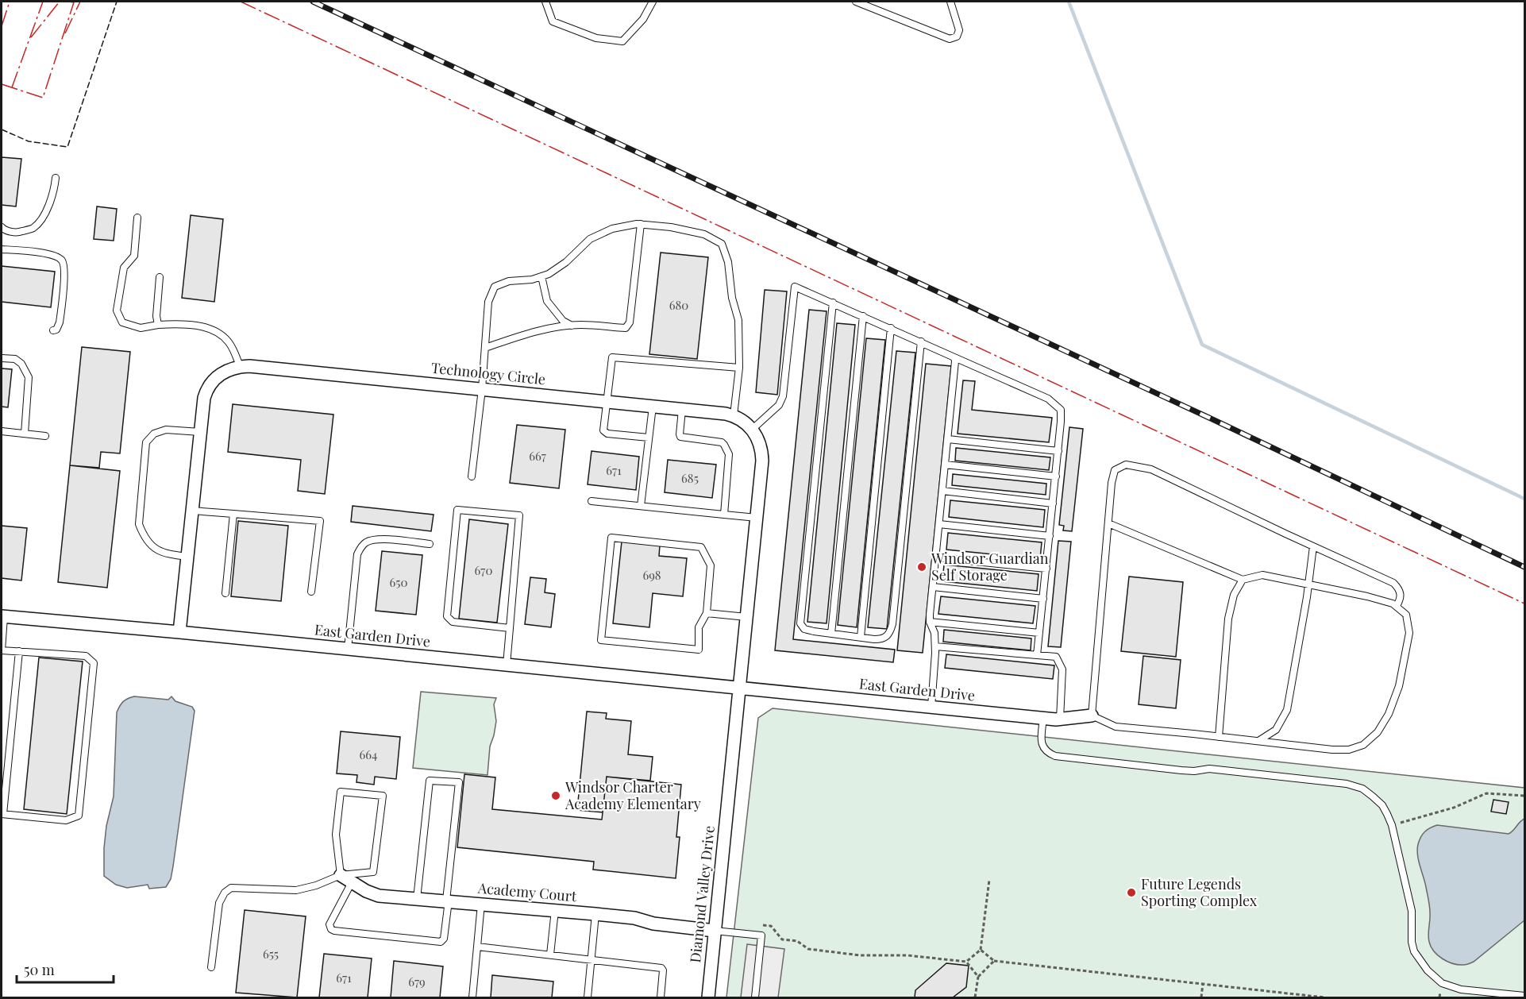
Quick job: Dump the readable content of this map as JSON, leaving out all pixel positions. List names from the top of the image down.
{
  "streets": {
    "street": [
      "Technology Circle",
      "East Garden Drive",
      "Academy Court",
      "Diamond Valley Drive"
    ]
  },
  "crossings": [
    ["Technology Circle", "East Garden Drive"],
    ["East Garden Drive", "Diamond Valley Drive"],
    ["Academy Court", "Diamond Valley Drive"]
  ],
  "places": ["Windsor Guardian Self Storage", "Windsor Charter Academy Elementary", "Future Legends Sporting Complex"],
  "house_numbers": [
    "680",
    "667",
    "671",
    "685",
    "670",
    "698",
    "650",
    "664",
    "655",
    "671",
    "679"
  ],
  "scale_bar": "50 m"
}
